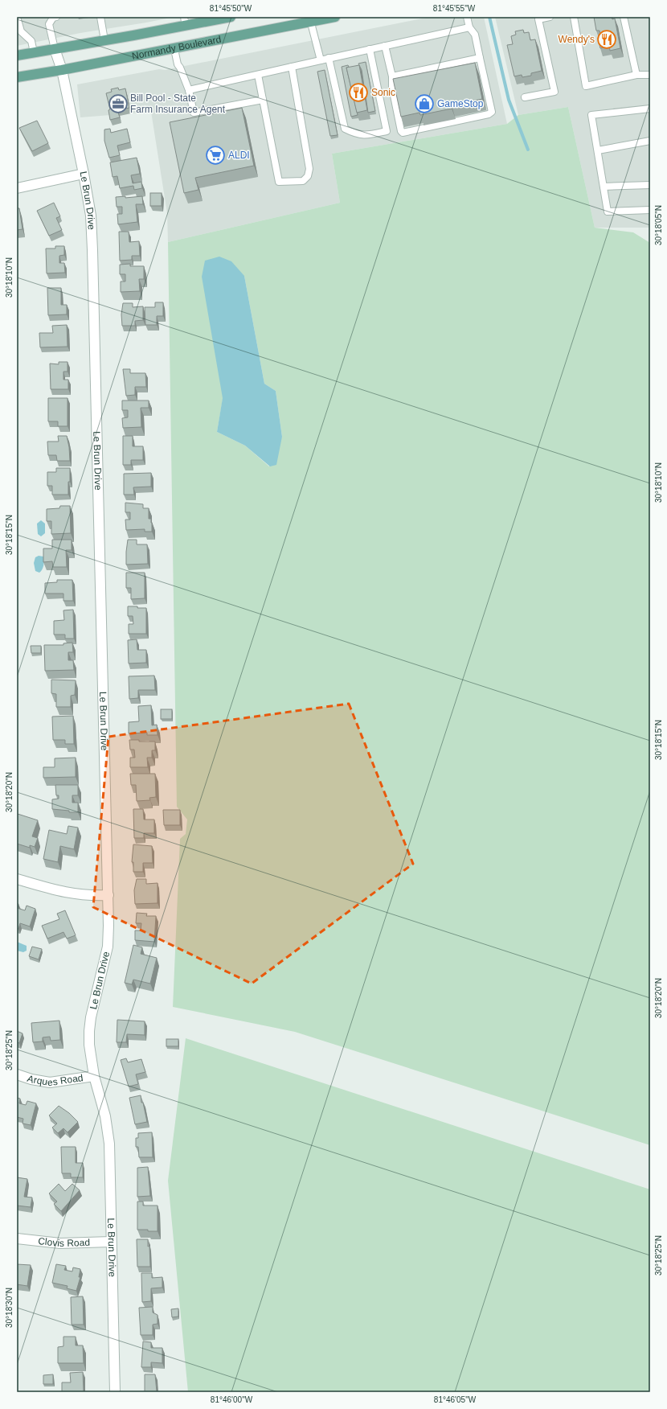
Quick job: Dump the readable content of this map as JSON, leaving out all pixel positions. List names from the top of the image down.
{
  "streets": {
    "main road": ["Normandy Boulevard"],
    "street": ["Le Brun Drive", "Arques Road", "Clovis Road"]
  },
  "crossings": [
    ["Normandy Boulevard", "Le Brun Drive"],
    ["Le Brun Drive", "Arques Road"],
    ["Le Brun Drive", "Clovis Road"]
  ],
  "places": {
    "restaurant": ["Wendy's", "Sonic"],
    "office": ["Bill Pool - State Farm Insurance Agent"],
    "shop": ["GameStop"],
    "supermarket": ["ALDI"]
  },
  "coordinates": [
    "81°45'50\"W",
    "81°45'55\"W",
    "30°18'05\"N",
    "30°18'10\"N",
    "30°18'15\"N",
    "30°18'20\"N",
    "30°18'25\"N",
    "30°18'30\"N",
    "81°46'00\"W",
    "81°46'05\"W"
  ]
}
